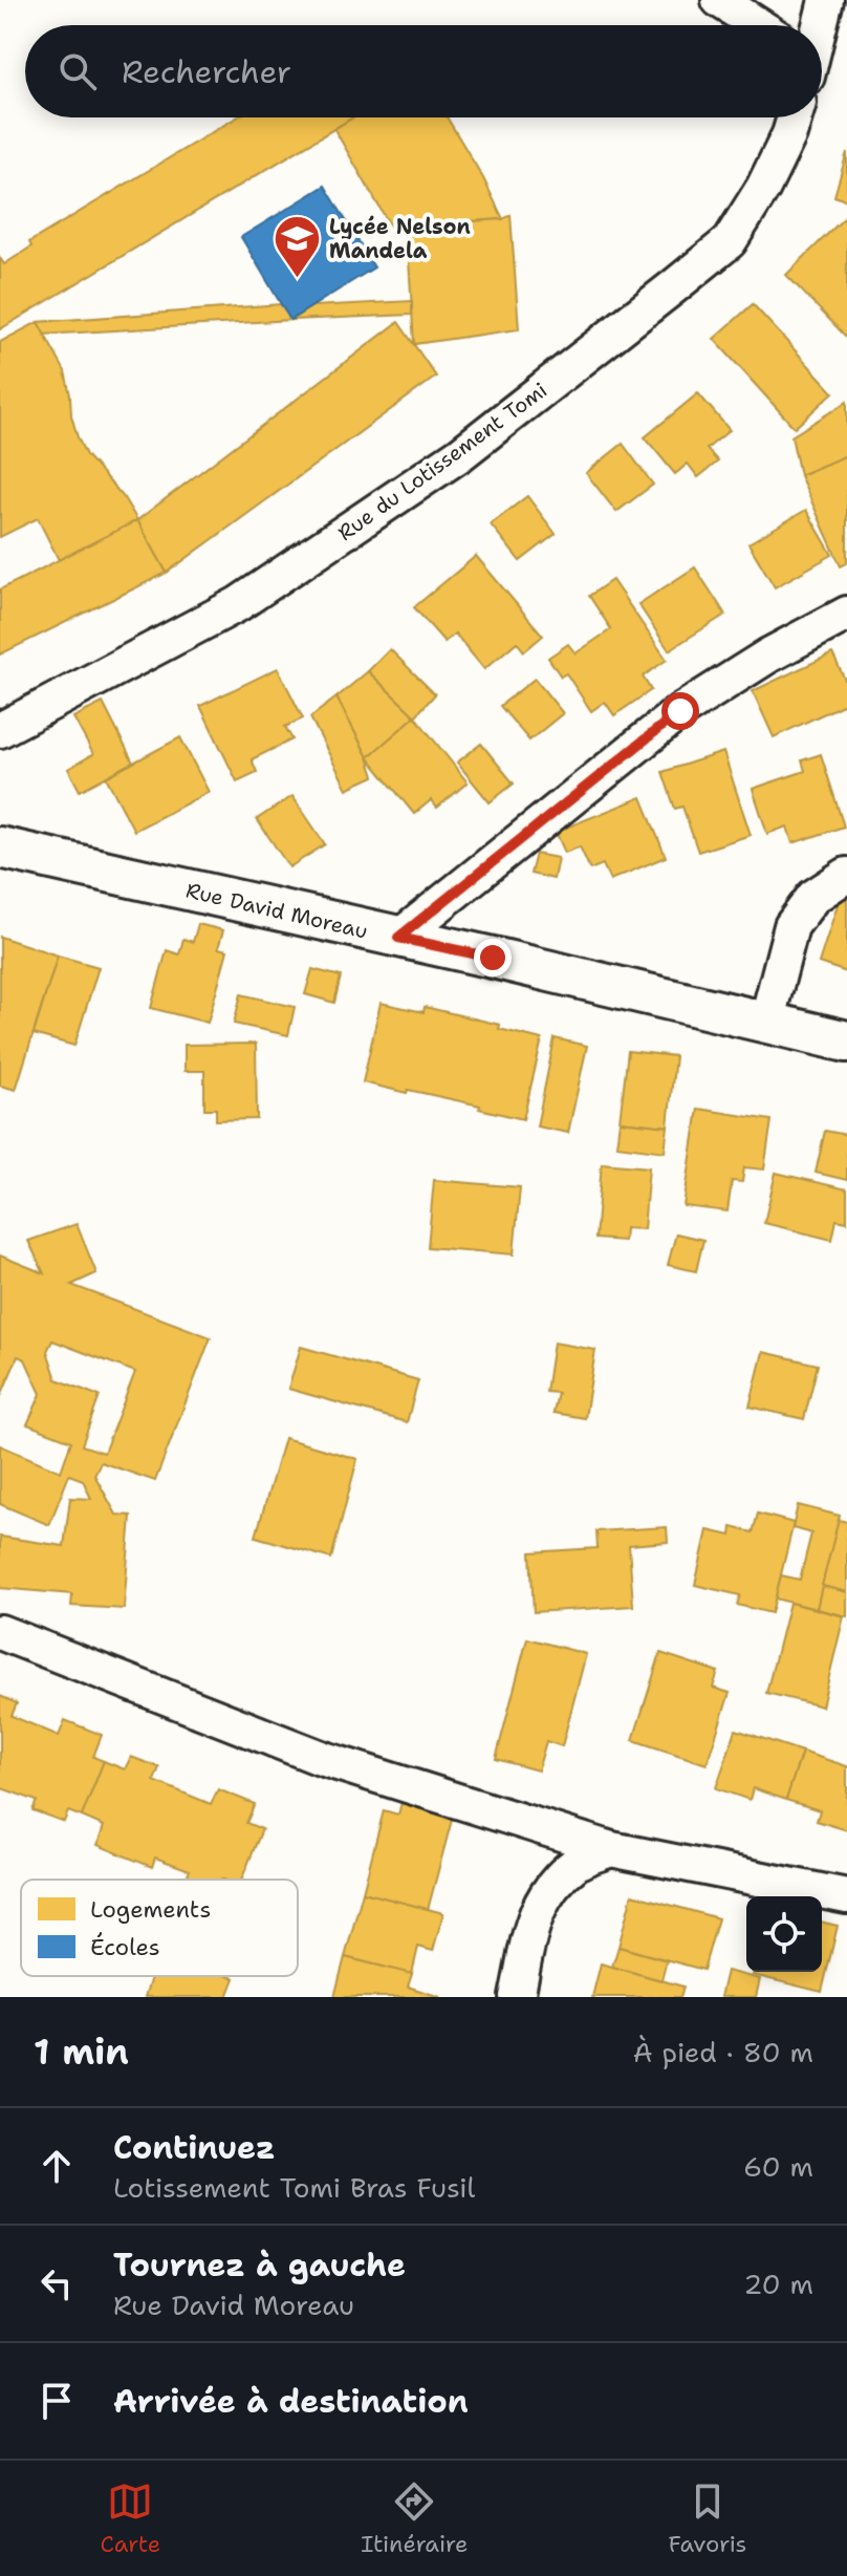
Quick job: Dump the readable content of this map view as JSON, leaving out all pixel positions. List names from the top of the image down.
{
  "streets": {
    "street": ["Rue du Lotissement Tomi", "Rue David Moreau"]
  },
  "places": {
    "school or university": ["Lycée Nelson Mandela"]
  },
  "legend": ["Logements", "Écoles"],
  "page": {
    "search": "Rechercher",
    "heading": ["1 min", "À pied · 80 m"],
    "list": [
      ["Continuez", "Lotissement Tomi Bras Fusil", "60 m"],
      ["Tournez à gauche", "Rue David Moreau", "20 m"],
      "Arrivée à destination"
    ],
    "nav": ["Carte", "Itinéraire", "Favoris"]
  }
}
